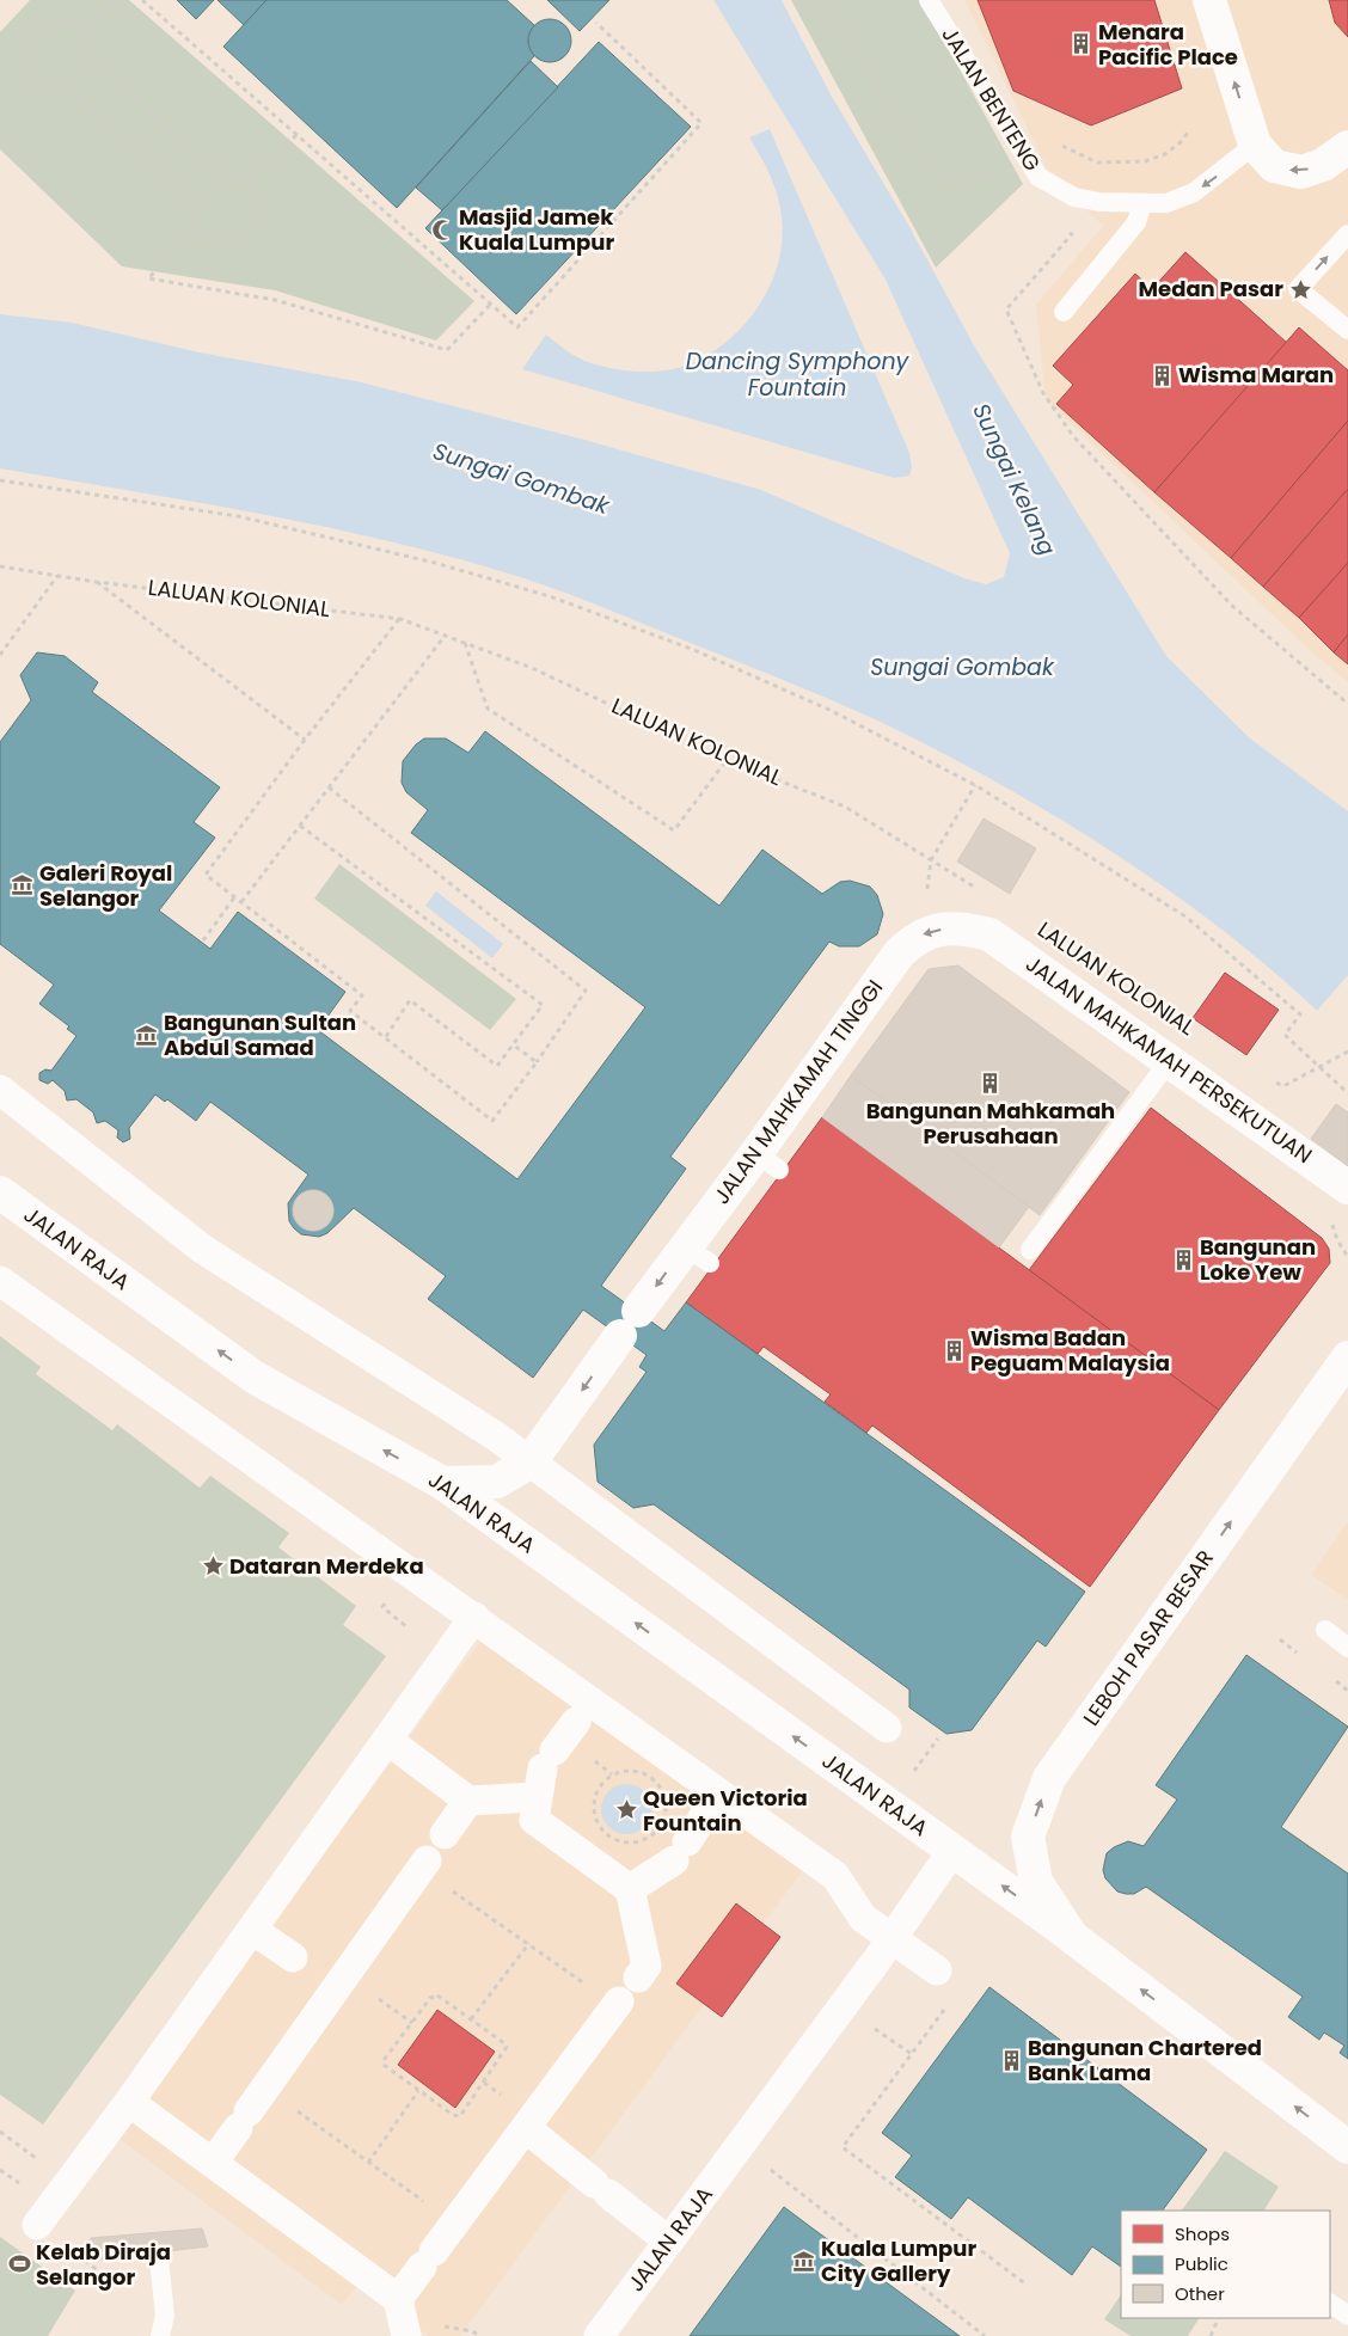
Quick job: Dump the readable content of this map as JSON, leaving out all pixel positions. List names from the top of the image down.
{
  "streets": {
    "street": [
      "JALAN MAHKAMAH PERSEKUTUAN",
      "JALAN MAHKAMAH TINGGI",
      "JALAN RAJA",
      "LEBOH PASAR BESAR"
    ],
    "lane": ["JALAN BENTENG"],
    "path": ["LALUAN KOLONIAL"]
  },
  "crossings": [
    ["JALAN MAHKAMAH PERSEKUTUAN", "JALAN MAHKAMAH TINGGI"],
    ["JALAN MAHKAMAH TINGGI", "JALAN RAJA"],
    ["JALAN RAJA", "LEBOH PASAR BESAR"]
  ],
  "one_way": ["JALAN MAHKAMAH TINGGI", "LEBOH PASAR BESAR"],
  "water": ["Dancing Symphony Fountain", "Sungai Gombak", "Sungai Kelang"],
  "places": {
    "building": [
      "Menara Pacific Place",
      "Wisma Maran",
      "Bangunan Mahkamah Perusahaan",
      "Bangunan Loke Yew",
      "Wisma Badan Peguam Malaysia",
      "Bangunan Chartered Bank Lama"
    ],
    "mosque": ["Masjid Jamek Kuala Lumpur"],
    "place": ["Medan Pasar", "Dataran Merdeka", "Queen Victoria Fountain"],
    "museum": ["Galeri Royal Selangor", "Bangunan Sultan Abdul Samad", "Kuala Lumpur City Gallery"],
    "sports": ["Kelab Diraja Selangor"]
  },
  "legend": ["Shops", "Public", "Other"]
}
